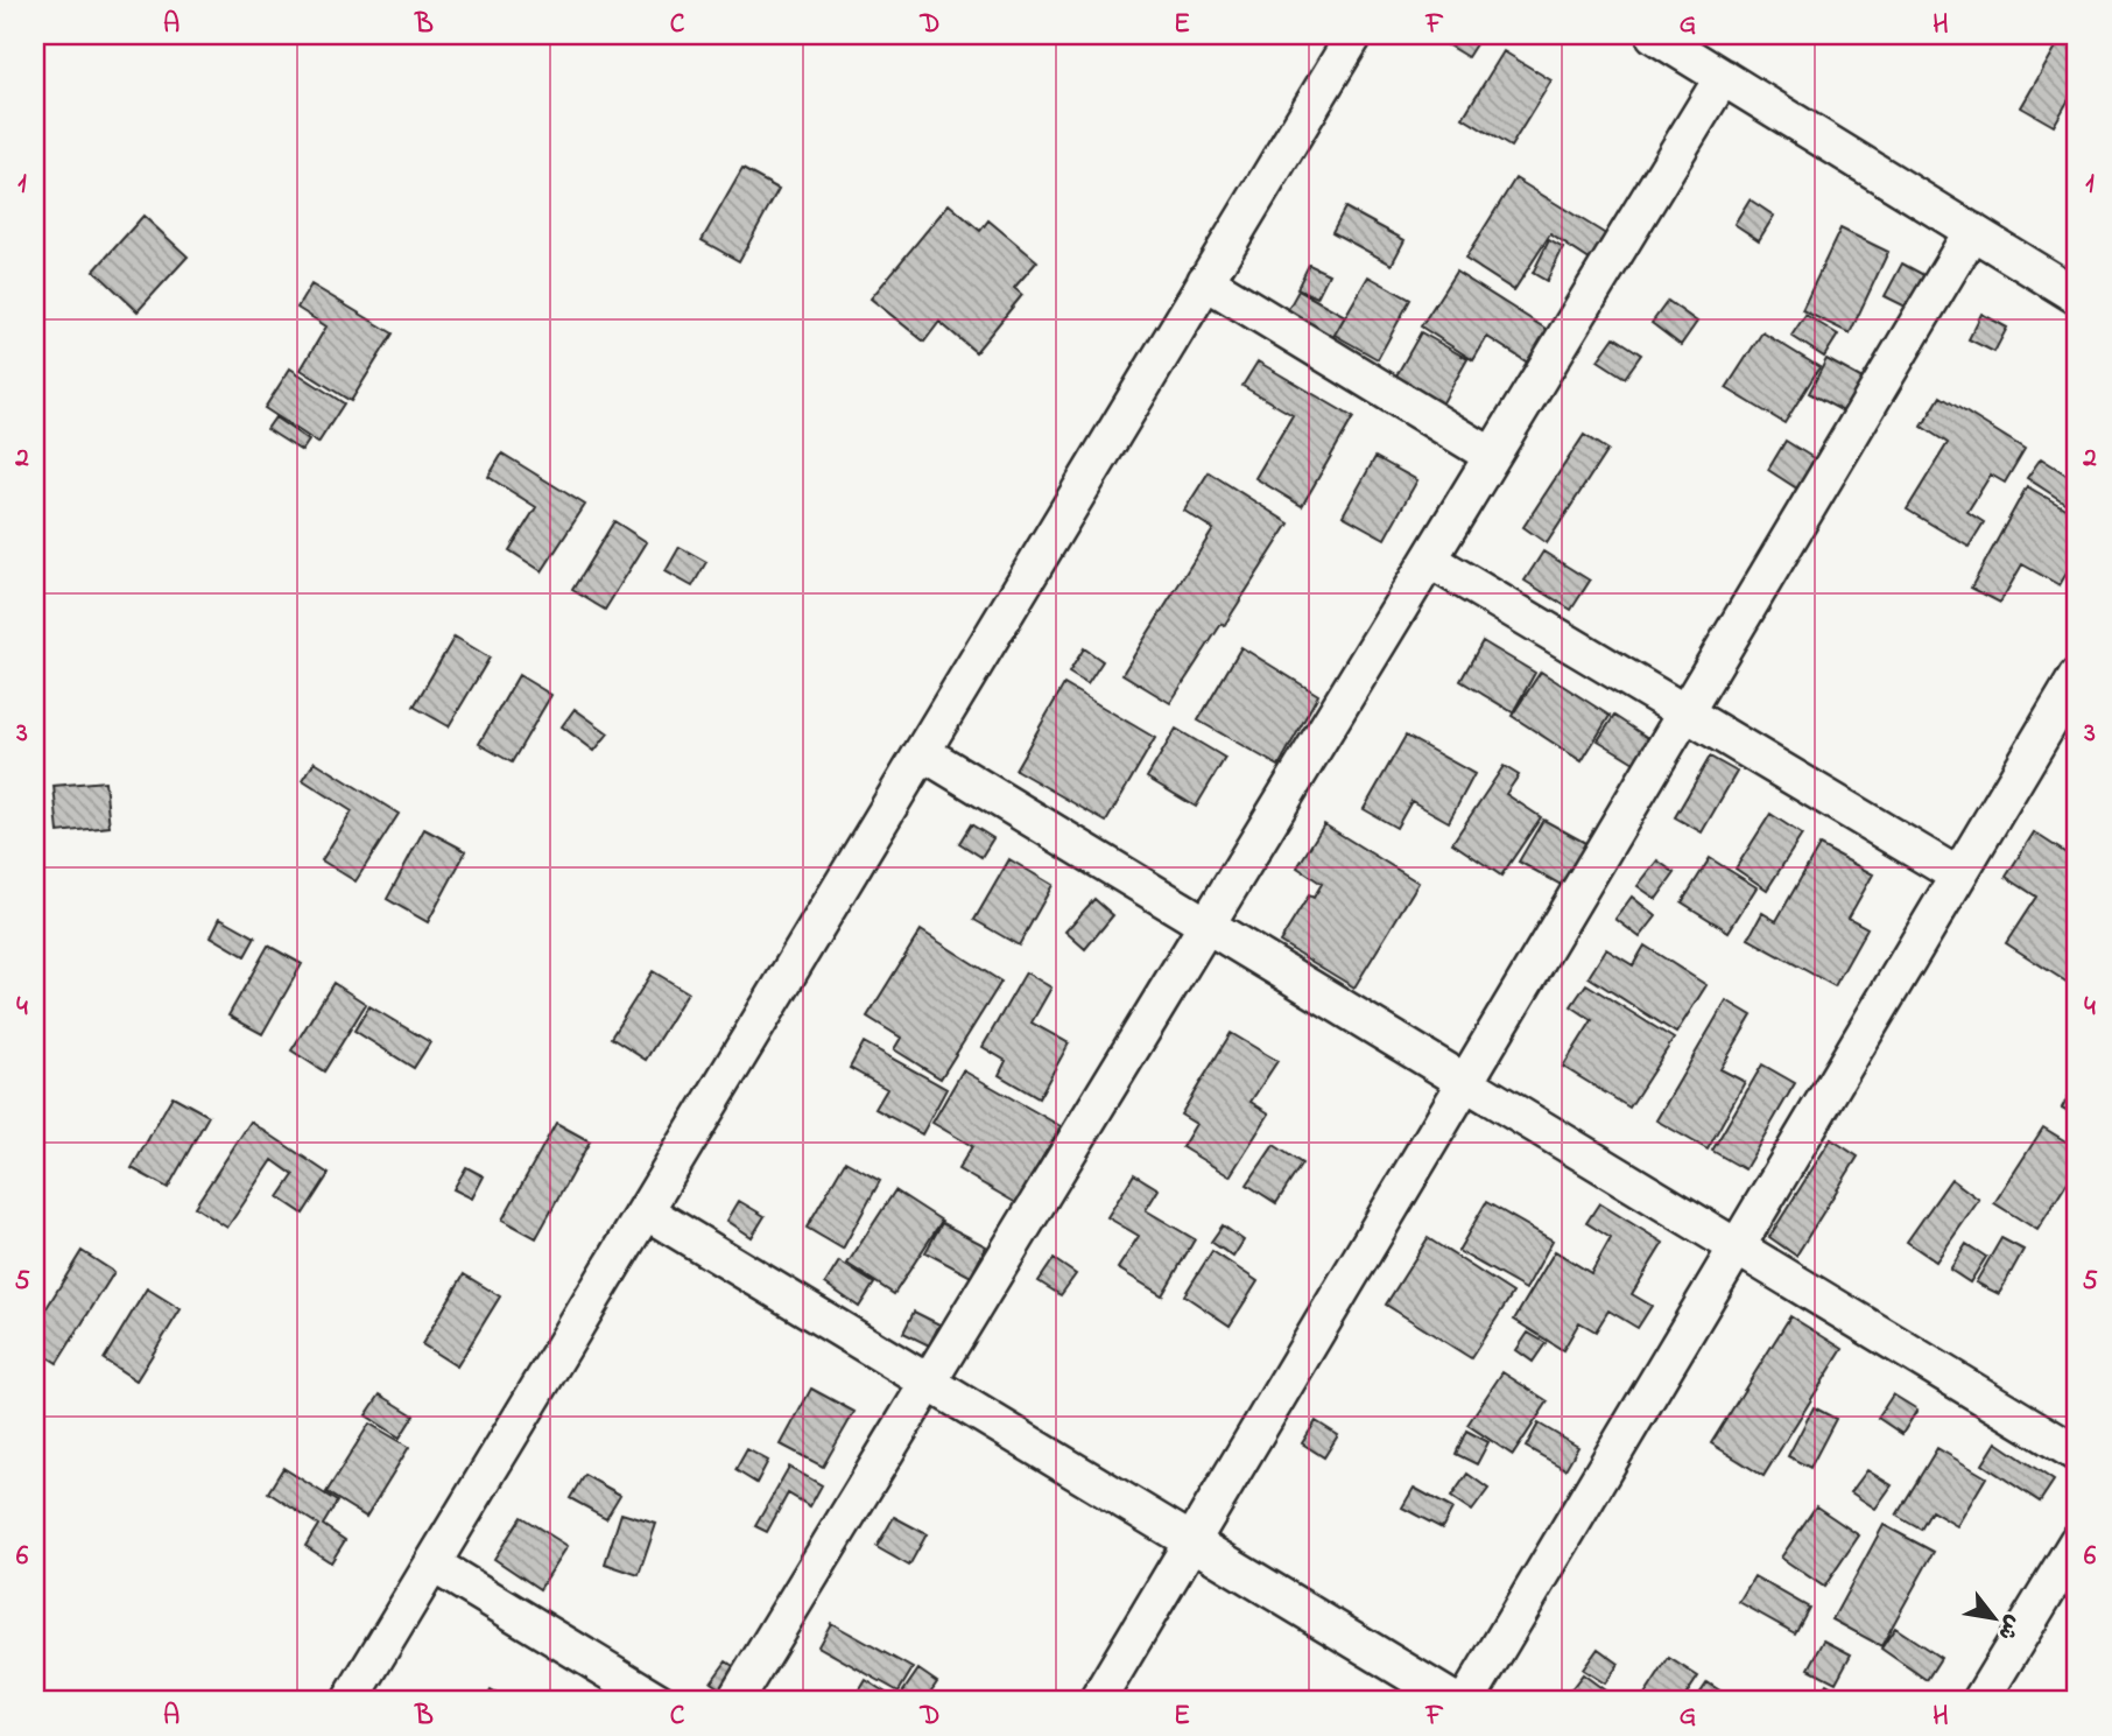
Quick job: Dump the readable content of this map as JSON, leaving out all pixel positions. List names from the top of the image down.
{
  "north": "bottom right",
  "grid": {
    "columns": [
      "A",
      "B",
      "C",
      "D",
      "E",
      "F",
      "G",
      "H"
    ],
    "rows": [
      "1",
      "2",
      "3",
      "4",
      "5",
      "6"
    ]
  }
}
